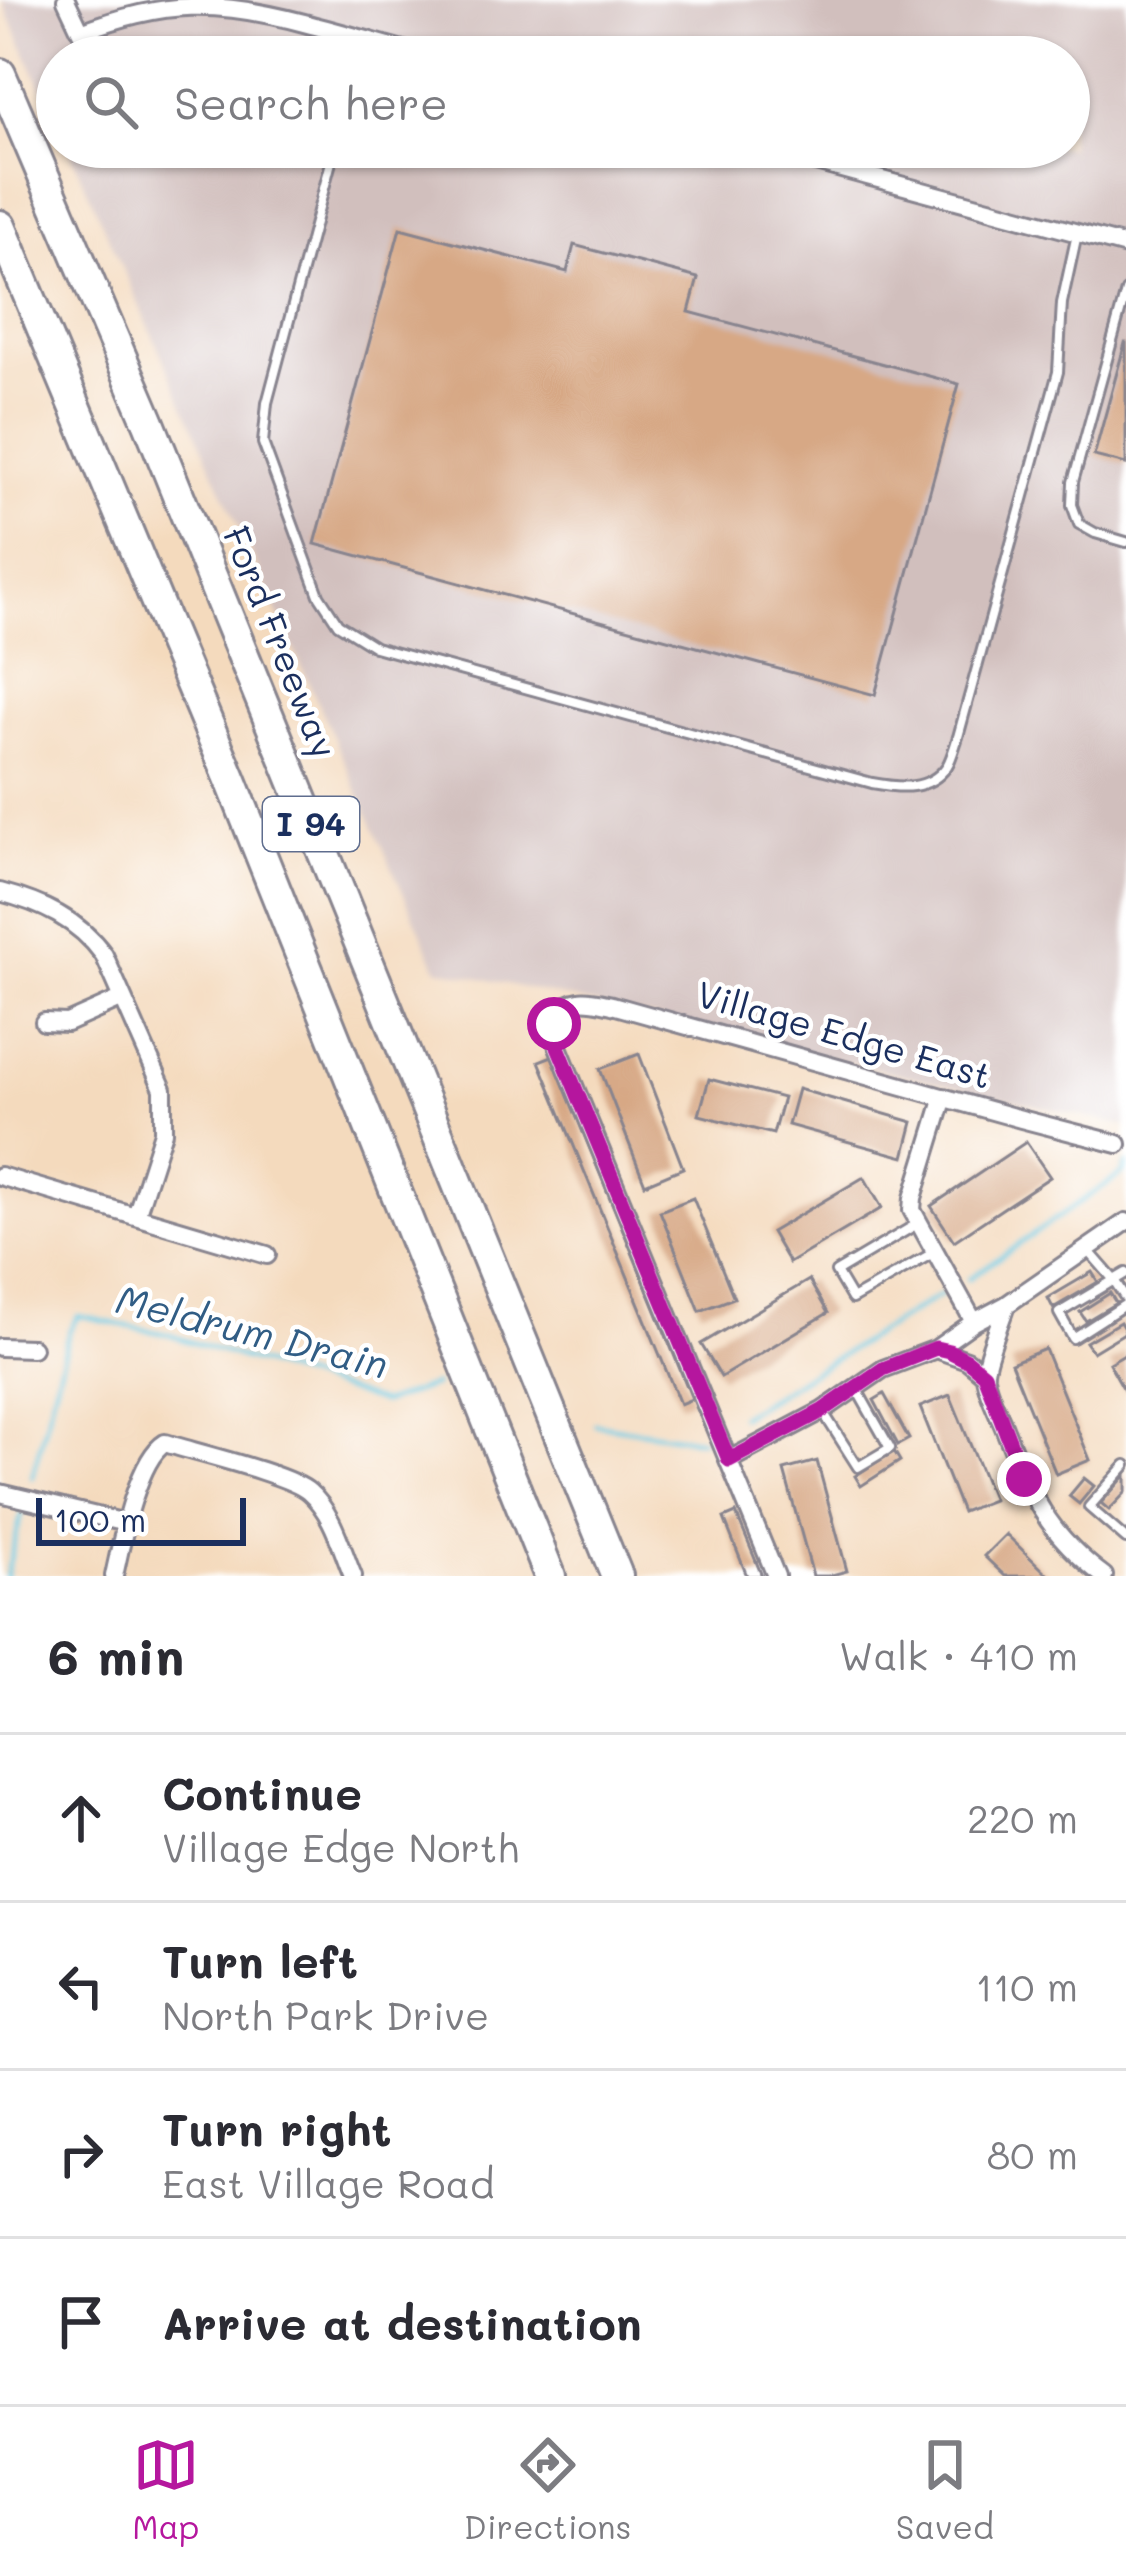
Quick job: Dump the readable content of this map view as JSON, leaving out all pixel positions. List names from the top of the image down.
{
  "streets": {
    "highway": ["Ford Freeway", "I 94"],
    "street": ["Village Edge East"]
  },
  "water": ["Meldrum Drain"],
  "scale_bar": "100 m",
  "page": {
    "search": "Search here",
    "scale": "100 m",
    "heading": ["6 min", "Walk · 410 m"],
    "list": [
      ["Continue", "Village Edge North", "220 m"],
      ["Turn left", "North Park Drive", "110 m"],
      ["Turn right", "East Village Road", "80 m"],
      "Arrive at destination"
    ],
    "nav": ["Map", "Directions", "Saved"]
  }
}
